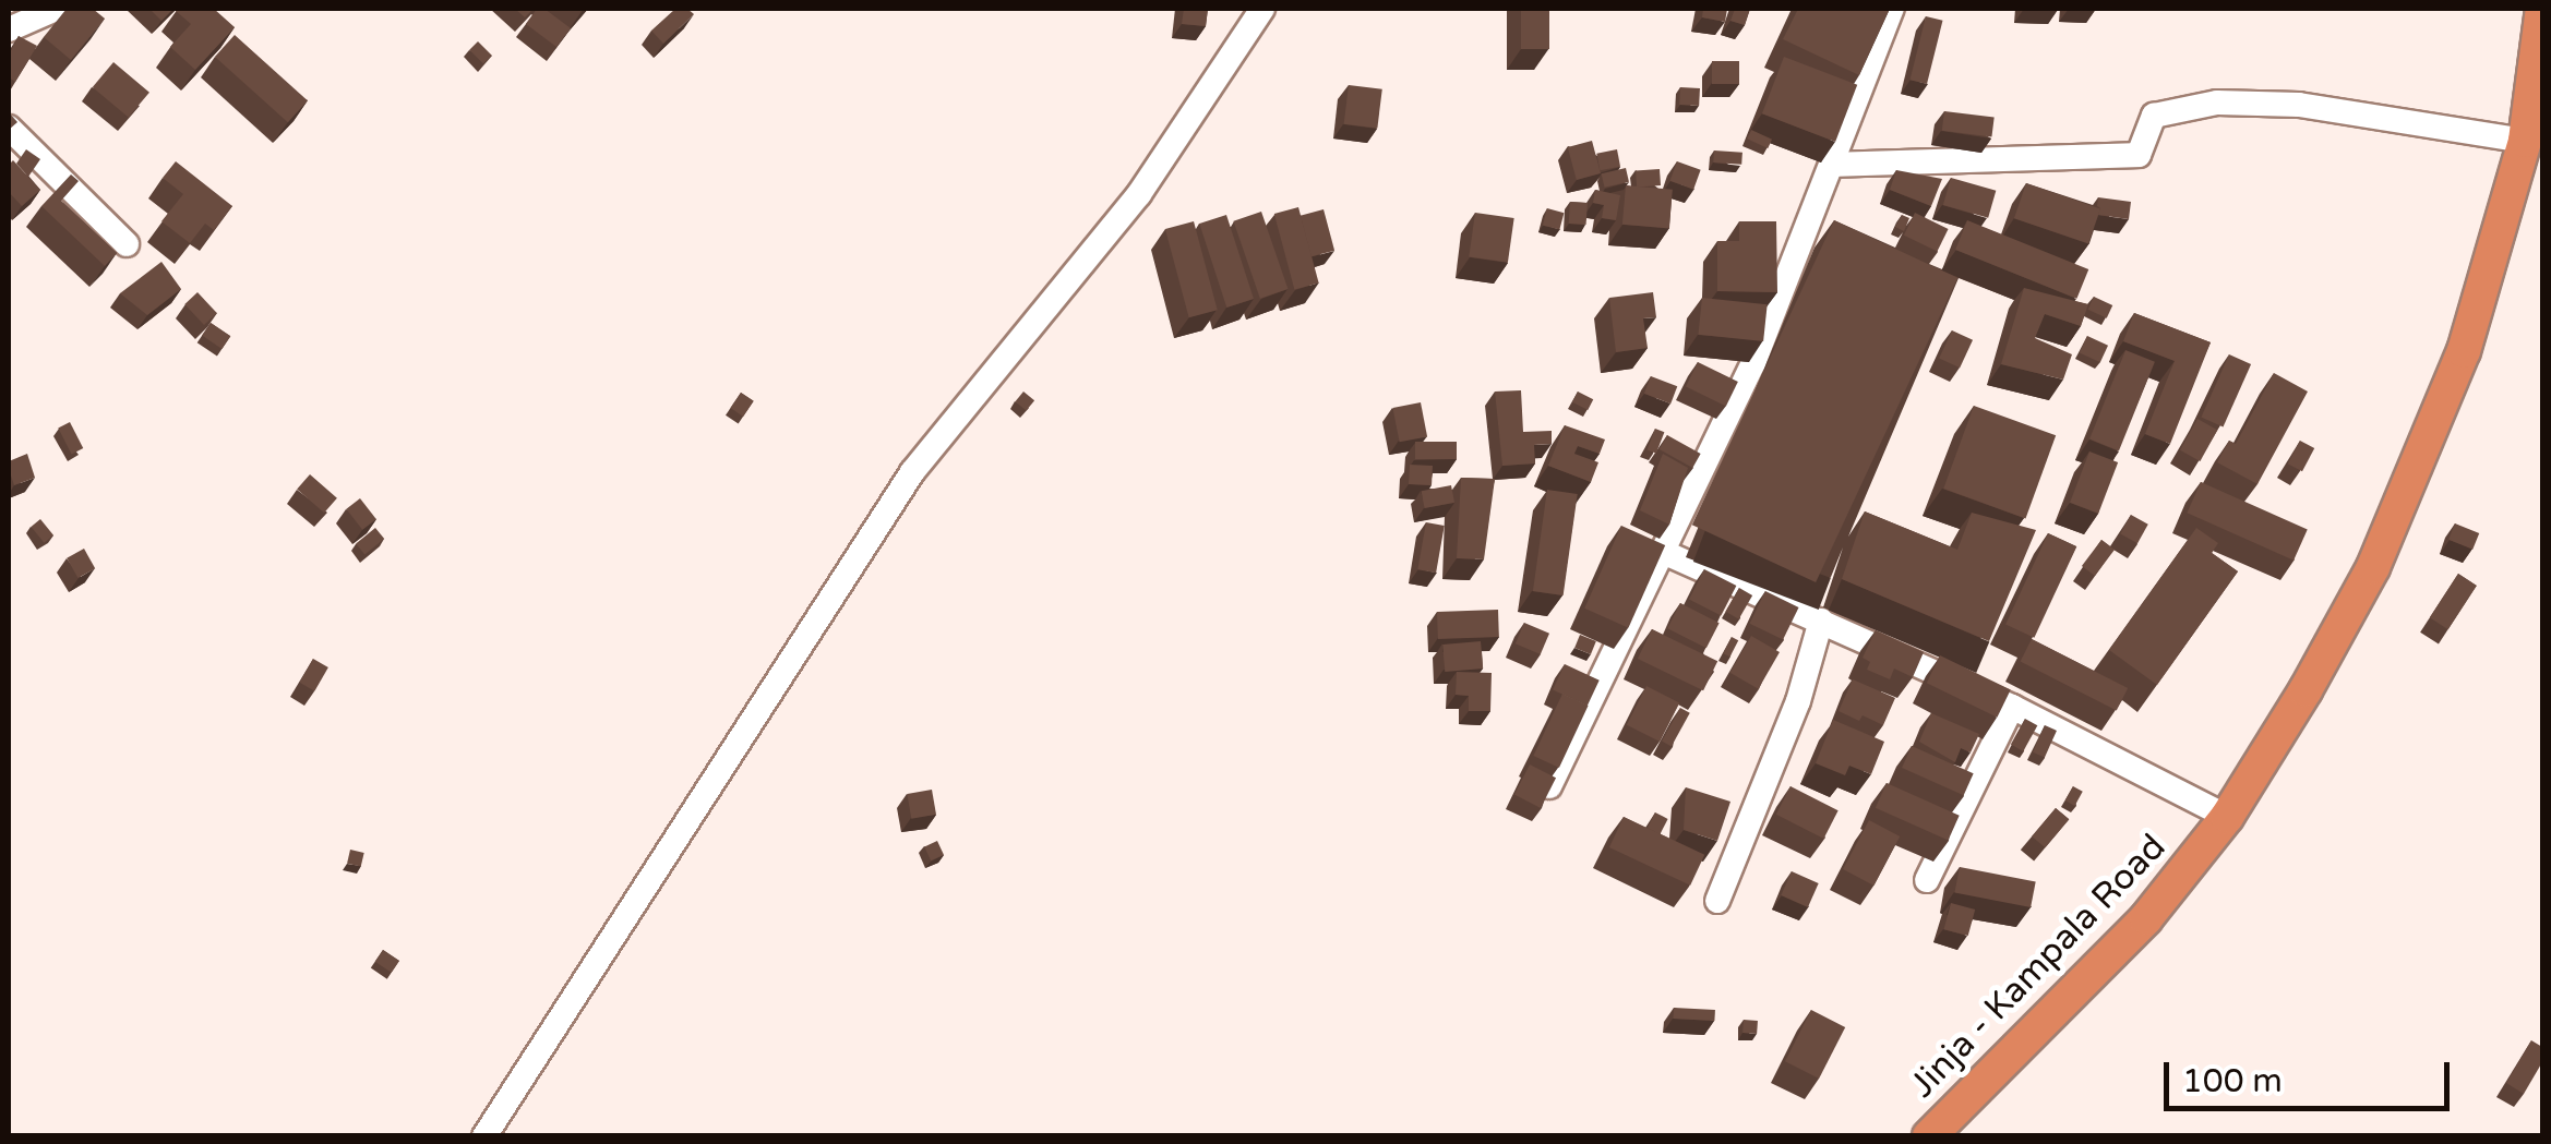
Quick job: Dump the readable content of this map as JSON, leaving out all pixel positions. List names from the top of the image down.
{
  "streets": {
    "highway": ["Jinja - Kampala Road"]
  },
  "scale_bar": "100 m"
}
